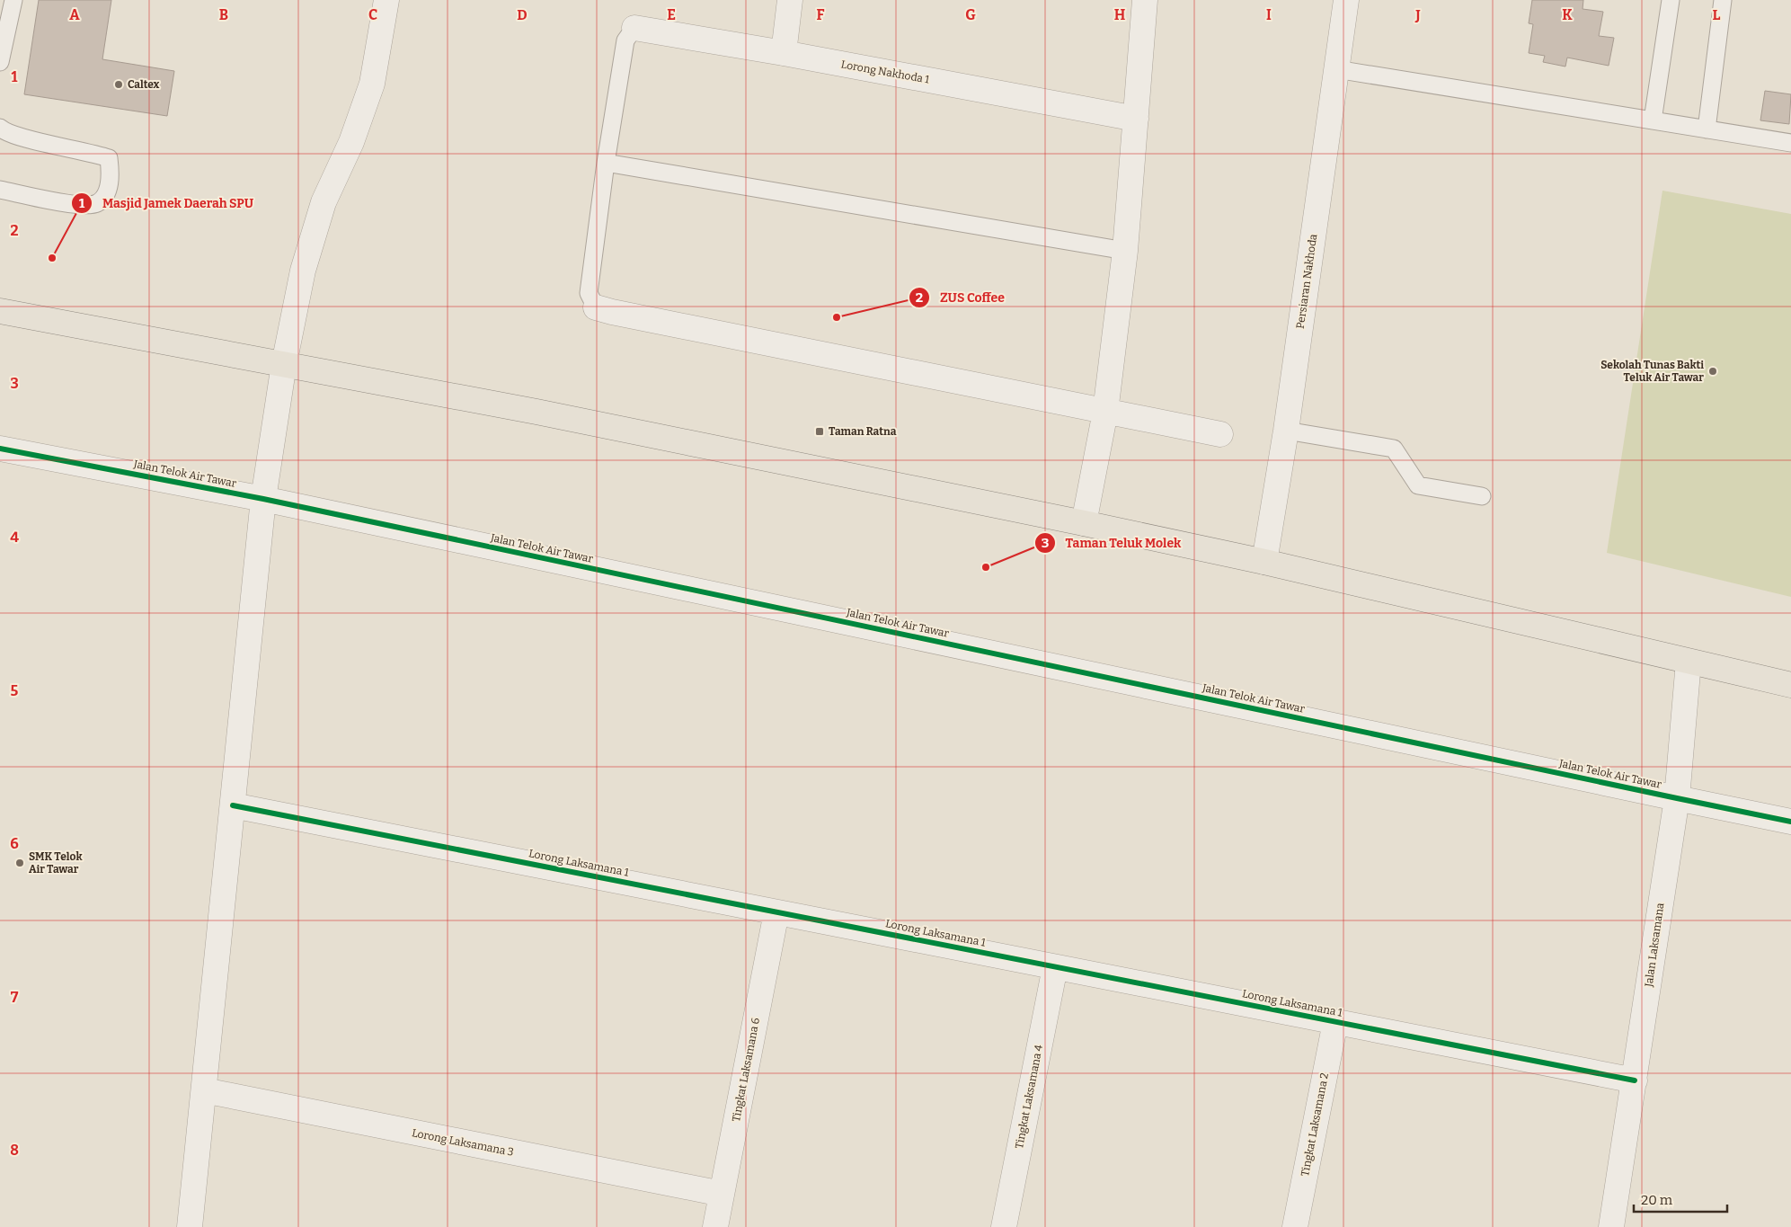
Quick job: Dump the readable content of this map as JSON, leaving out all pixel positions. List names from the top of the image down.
{
  "streets": {
    "street": [
      "Lorong Nakhoda 1",
      "Persiaran Nakhoda",
      "Jalan Telok Air Tawar",
      "Lorong Laksamana 1",
      "Jalan Laksamana",
      "Tingkat Laksamana 6",
      "Tingkat Laksamana 4",
      "Tingkat Laksamana 2",
      "Lorong Laksamana 3"
    ]
  },
  "crossings": [
    ["Jalan Telok Air Tawar", "Jalan Laksamana"],
    ["Lorong Laksamana 1", "Jalan Laksamana"],
    ["Lorong Laksamana 1", "Tingkat Laksamana 6"],
    ["Lorong Laksamana 1", "Tingkat Laksamana 4"],
    ["Lorong Laksamana 1", "Tingkat Laksamana 2"],
    ["Tingkat Laksamana 6", "Lorong Laksamana 3"]
  ],
  "places": {
    "other": [
      "Caltex",
      "Masjid Jamek Daerah SPU",
      "ZUS Coffee",
      "Sekolah Tunas Bakti Teluk Air Tawar",
      "Taman Teluk Molek",
      "SMK Telok Air Tawar"
    ],
    "transit": ["Taman Ratna"]
  },
  "scale_bar": "20 m",
  "grid": {
    "columns": [
      "A",
      "B",
      "C",
      "D",
      "E",
      "F",
      "G",
      "H",
      "I",
      "J",
      "K",
      "L"
    ],
    "rows": [
      "1",
      "2",
      "3",
      "4",
      "5",
      "6",
      "7",
      "8"
    ]
  }
}
